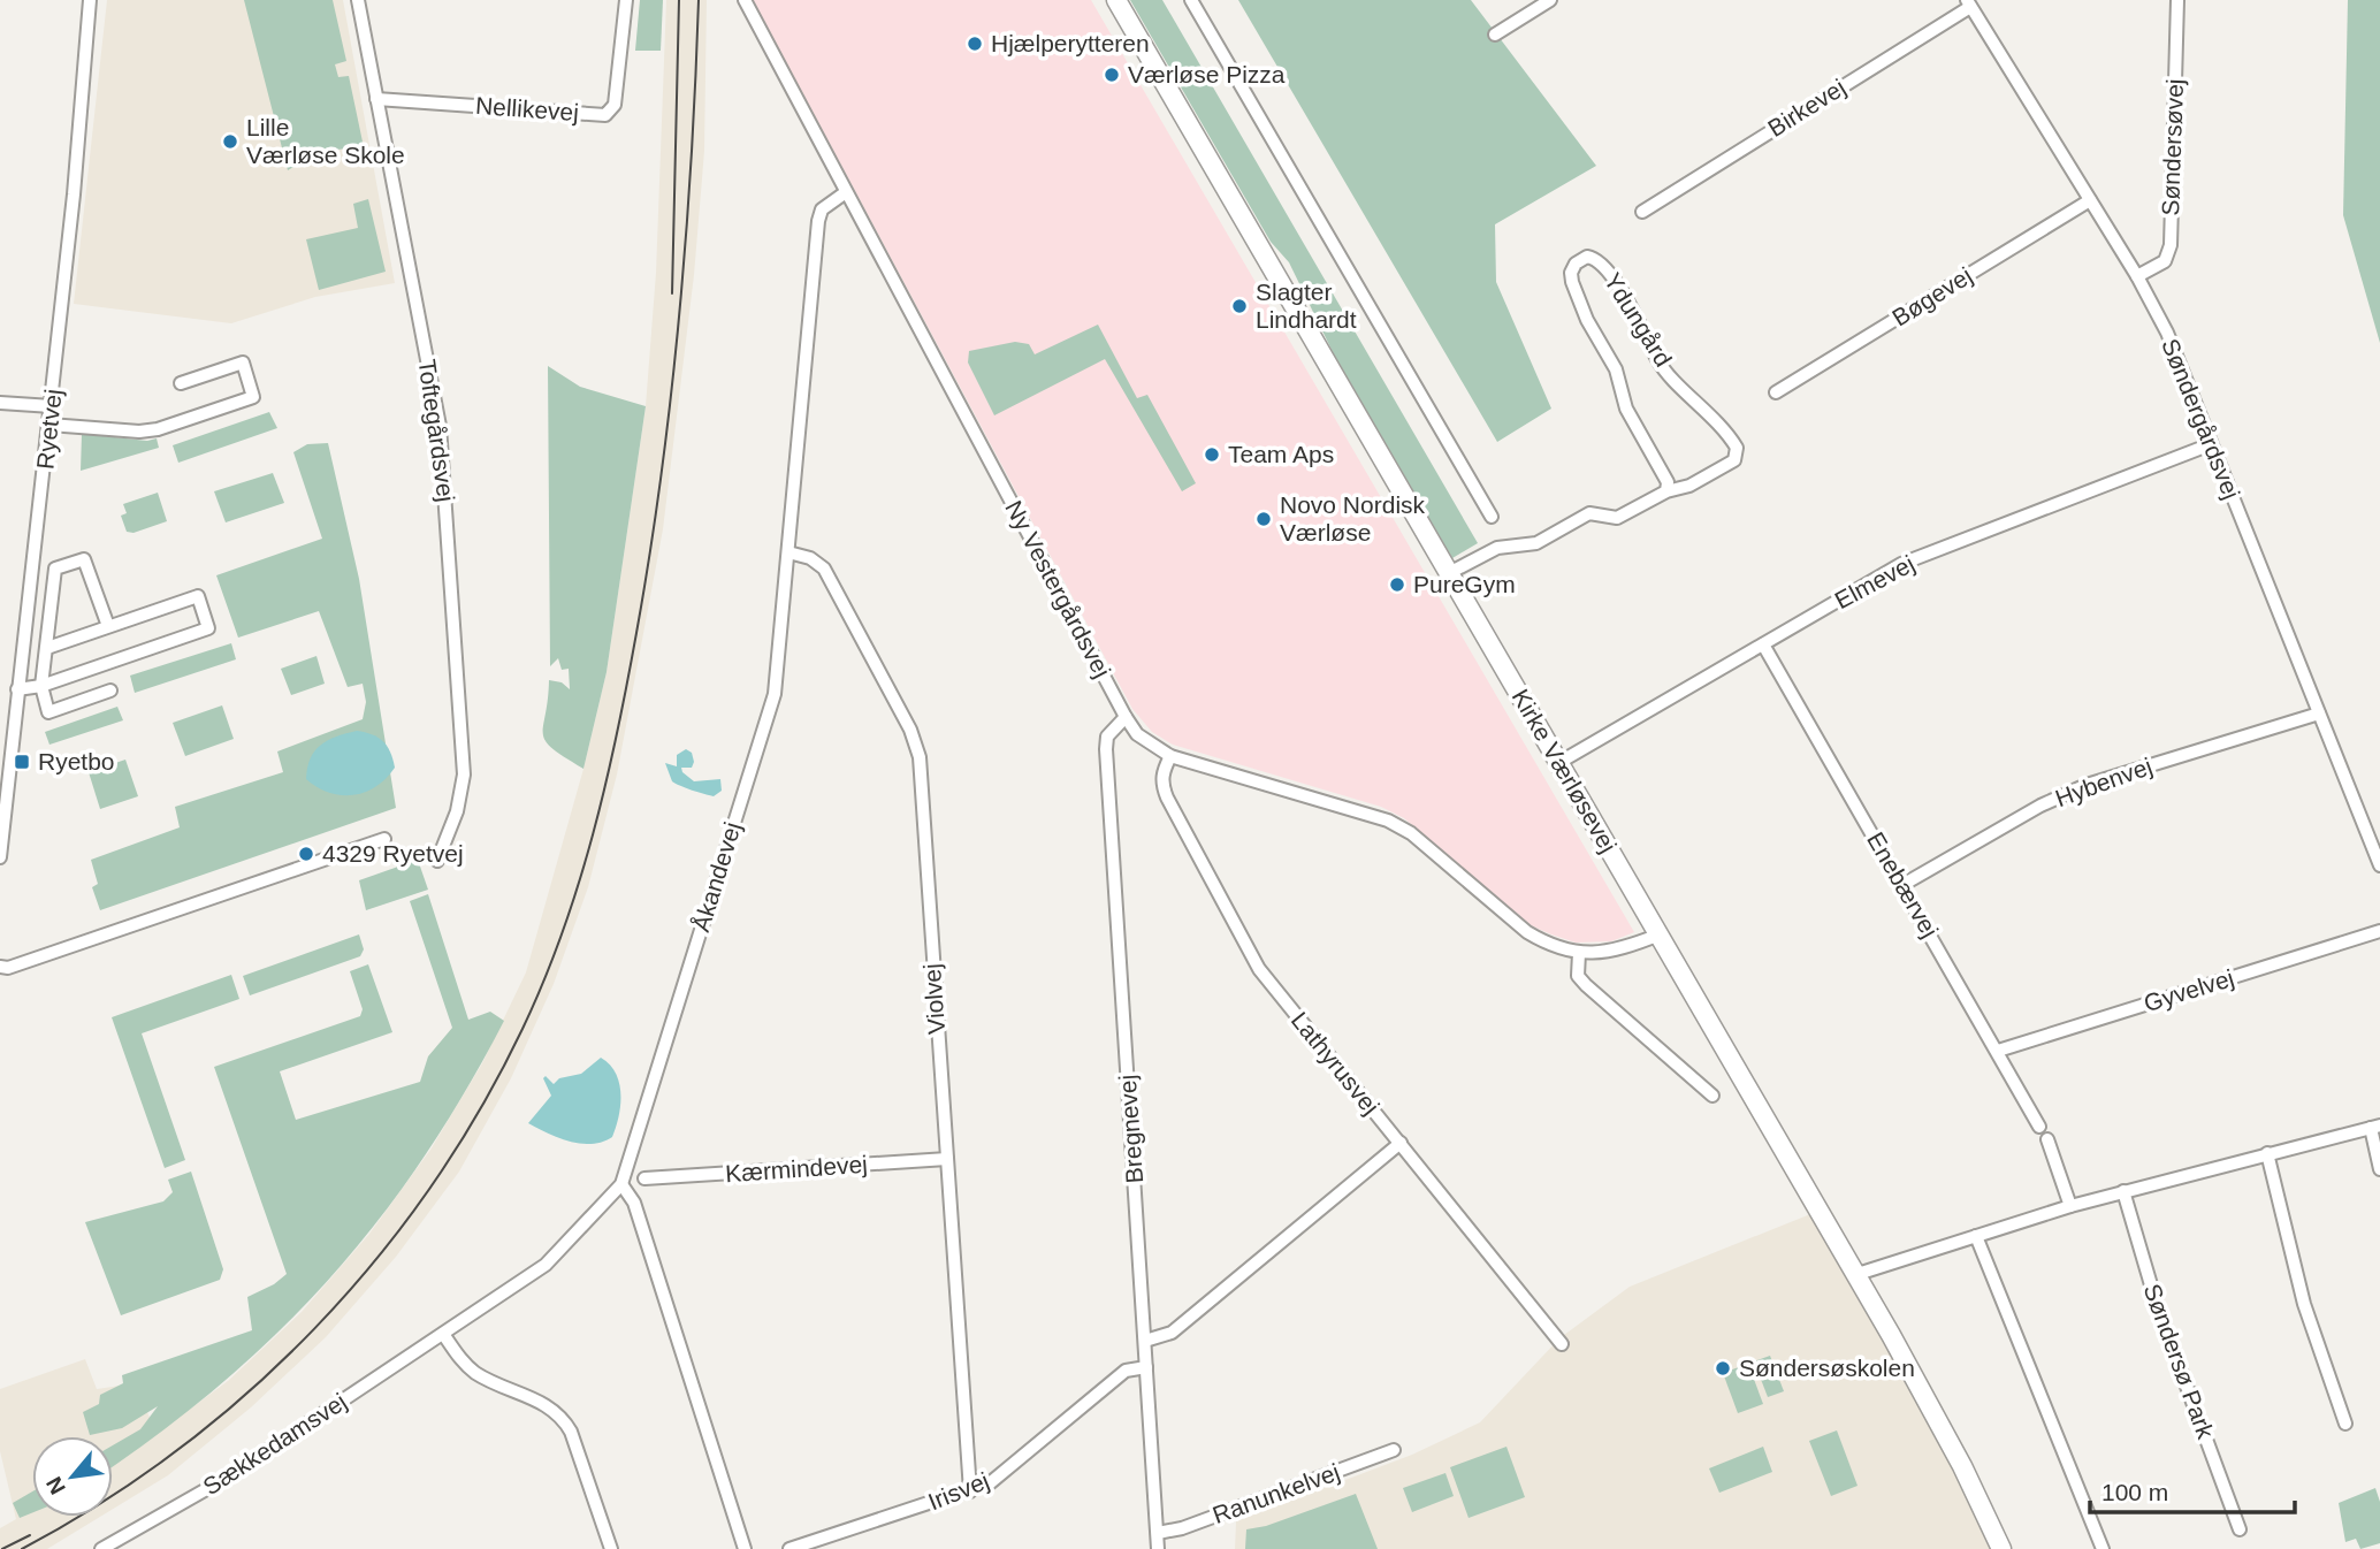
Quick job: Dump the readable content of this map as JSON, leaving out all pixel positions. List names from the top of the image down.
{
  "streets": {
    "street": [
      "Birkevej",
      "Nellikevej",
      "Søndersøvej",
      "Bøgevej",
      "Ydungård",
      "Søndergårdsvej",
      "Ryetvej",
      "Toftegårdsvej",
      "Elmevej",
      "Ny Vestergårdsvej",
      "Kirke Værløsevej",
      "Hybenvej",
      "Åkandevej",
      "Enebærvej",
      "Gyvelvej",
      "Violvej",
      "Lathyrusvej",
      "Bregnevej",
      "Kærmindevej",
      "Søndersø Park",
      "Sækkedamsvej",
      "Irisvej",
      "Ranunkelvej"
    ]
  },
  "crossings": [
    ["Birkevej", "Søndergårdsvej"],
    ["Nellikevej", "Toftegårdsvej"],
    ["Søndersøvej", "Søndergårdsvej"],
    ["Bøgevej", "Søndergårdsvej"],
    ["Ydungård", "Kirke Værløsevej"],
    ["Søndergårdsvej", "Elmevej"],
    ["Søndergårdsvej", "Hybenvej"],
    ["Elmevej", "Kirke Værløsevej"],
    ["Elmevej", "Enebærvej"],
    ["Ny Vestergårdsvej", "Kirke Værløsevej"],
    ["Ny Vestergårdsvej", "Åkandevej"],
    ["Ny Vestergårdsvej", "Lathyrusvej"],
    ["Ny Vestergårdsvej", "Bregnevej"],
    ["Hybenvej", "Enebærvej"],
    ["Åkandevej", "Violvej"],
    ["Åkandevej", "Sækkedamsvej"],
    ["Enebærvej", "Gyvelvej"],
    ["Violvej", "Kærmindevej"],
    ["Violvej", "Irisvej"],
    ["Bregnevej", "Irisvej"],
    ["Bregnevej", "Ranunkelvej"]
  ],
  "places": {
    "other": [
      "Hjælperytteren",
      "Værløse Pizza",
      "Lille Værløse Skole",
      "Slagter Lindhardt",
      "Team Aps",
      "Novo Nordisk Værløse",
      "PureGym",
      "4329 Ryetvej",
      "Søndersøskolen"
    ],
    "transit": ["Ryetbo"]
  },
  "scale_bar": "100 m",
  "north": "bottom left"
}
